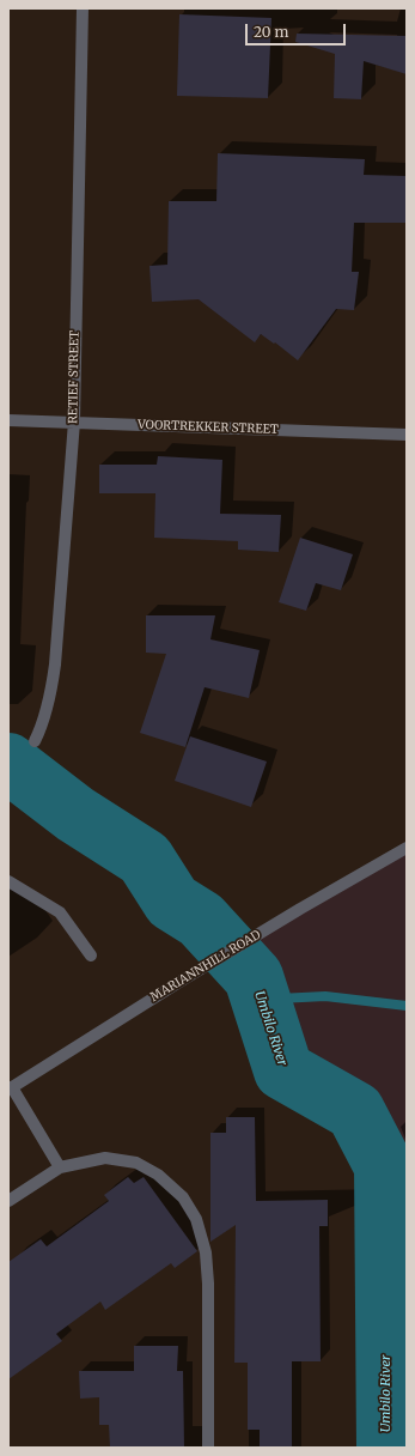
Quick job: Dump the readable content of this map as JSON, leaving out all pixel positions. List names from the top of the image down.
{
  "streets": {
    "street": ["RETIEF STREET", "VOORTREKKER STREET", "MARIANNHILL ROAD"]
  },
  "crossings": [
    ["RETIEF STREET", "VOORTREKKER STREET"]
  ],
  "water": ["Umbilo River"],
  "scale_bar": "20 m"
}
